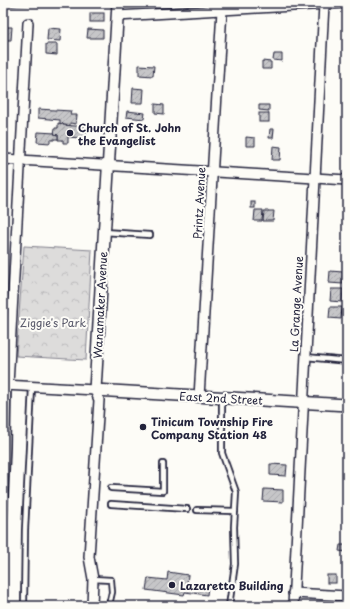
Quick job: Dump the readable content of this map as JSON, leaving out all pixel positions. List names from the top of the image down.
{
  "streets": {
    "street": [
      "Printz Avenue",
      "La Grange Avenue",
      "Wanamaker Avenue",
      "East 2nd Street"
    ]
  },
  "crossings": [
    ["Printz Avenue", "East 2nd Street"],
    ["La Grange Avenue", "East 2nd Street"],
    ["Wanamaker Avenue", "East 2nd Street"]
  ],
  "parks": ["Ziggie's Park"],
  "places": ["Church of St. John the Evangelist", "Tinicum Township Fire Company Station 48", "Lazaretto Building"]
}
